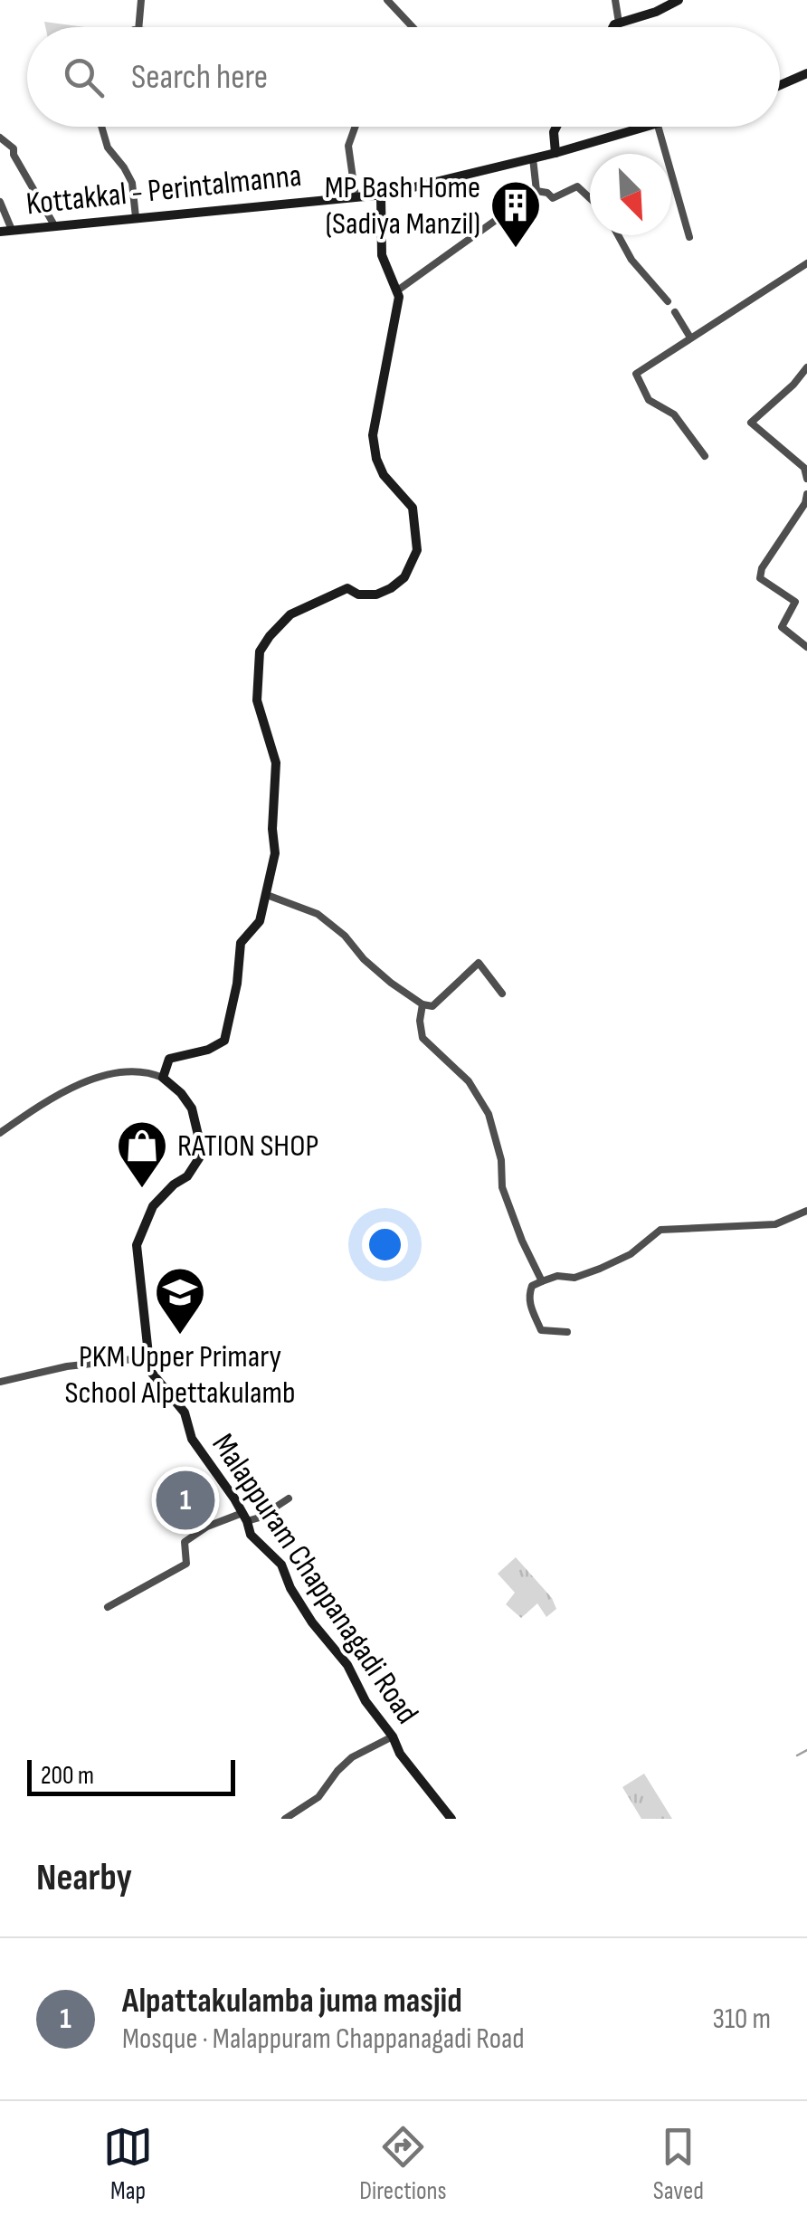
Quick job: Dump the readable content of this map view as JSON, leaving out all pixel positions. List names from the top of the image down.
{
  "streets": {
    "street": ["Kottakkal - Perintalmanna", "Malappuram Chappanagadi Road"]
  },
  "places": {
    "building": ["MP Bash Home (Sadiya Manzil)"],
    "shop": ["RATION SHOP"],
    "school or university": ["PKM Upper Primary School Alpettakulamb"]
  },
  "scale_bar": "200 m",
  "north": "bottom right",
  "page": {
    "search": "Search here",
    "pins": "1",
    "scale": "200 m",
    "heading": "Nearby",
    "list": [
      {
        "mark": "1",
        "name": "Alpattakulamba juma masjid",
        "note": "Mosque · Malappuram Chappanagadi Road",
        "value": "310 m"
      }
    ],
    "nav": ["Map", "Directions", "Saved"]
  }
}
